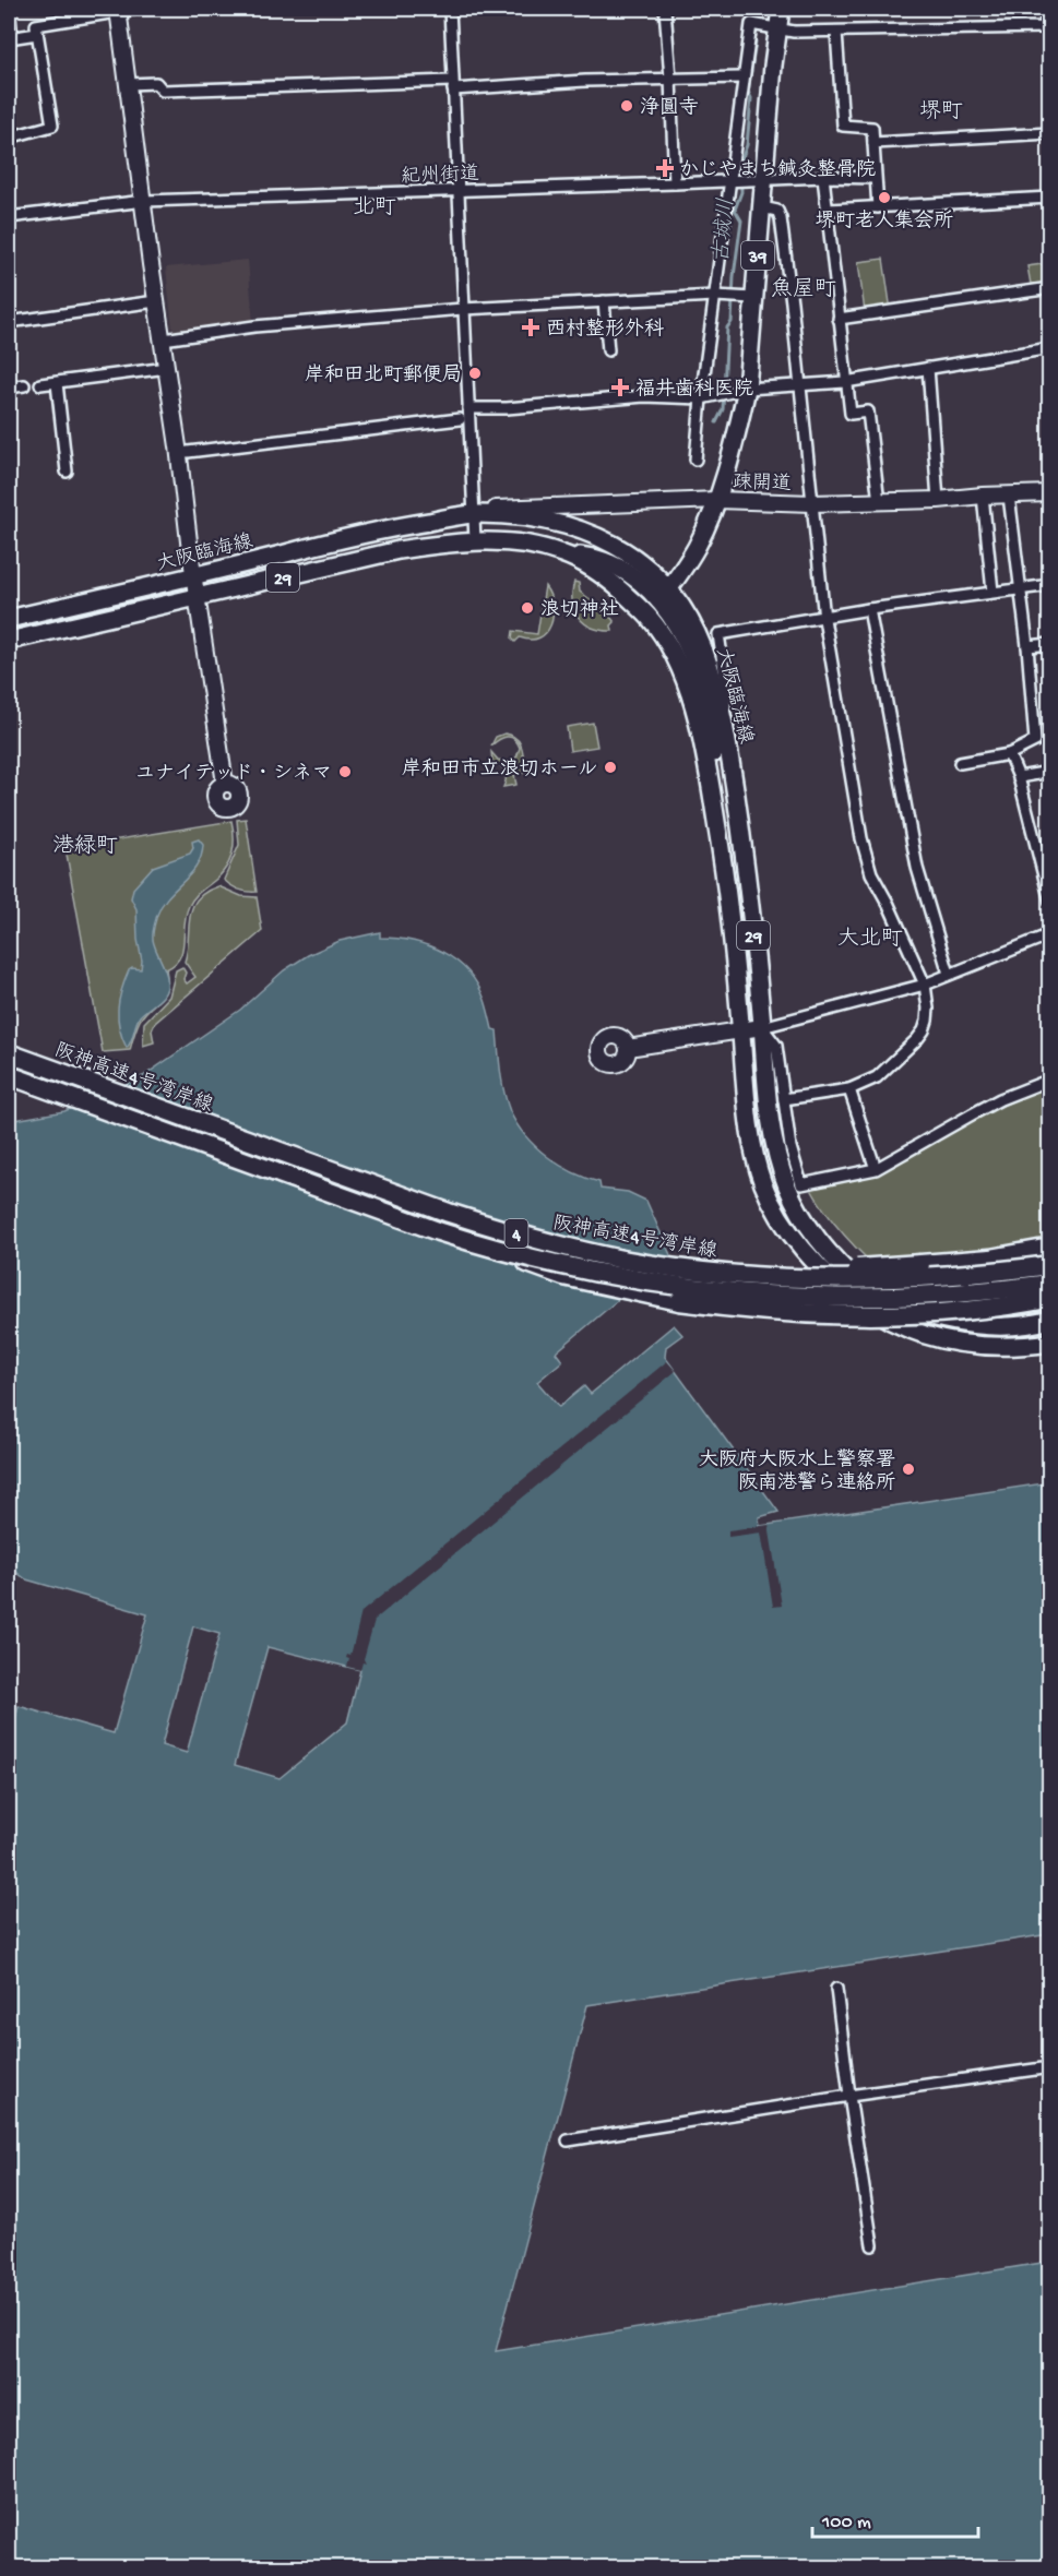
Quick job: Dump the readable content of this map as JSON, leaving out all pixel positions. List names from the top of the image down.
{
  "streets": {
    "highway": ["阪神高速4号湾岸線", "4"],
    "main road": ["39", "大阪臨海線", "29"],
    "street": ["紀州街道", "疎開道"]
  },
  "crossings": [
    ["紀州街道", "39"],
    ["39", "疎開道"],
    ["39", "大阪臨海線"],
    ["疎開道", "大阪臨海線"],
    ["阪神高速4号湾岸線", "4"]
  ],
  "districts": [
    "堺町",
    "北町",
    "魚屋町",
    "港緑町",
    "大北町"
  ],
  "water": ["古城川"],
  "places": {
    "other": [
      "浄圓寺",
      "堺町老人集会所",
      "岸和田北町郵便局",
      "浪切神社",
      "岸和田市立浪切ホール",
      "ユナイテッド・シネマ",
      "大阪府大阪水上警察署 阪南港警ら連絡所"
    ],
    "health": ["かじやまち鍼灸整骨院", "西村整形外科", "福井歯科医院"]
  },
  "scale_bar": "100 m"
}
